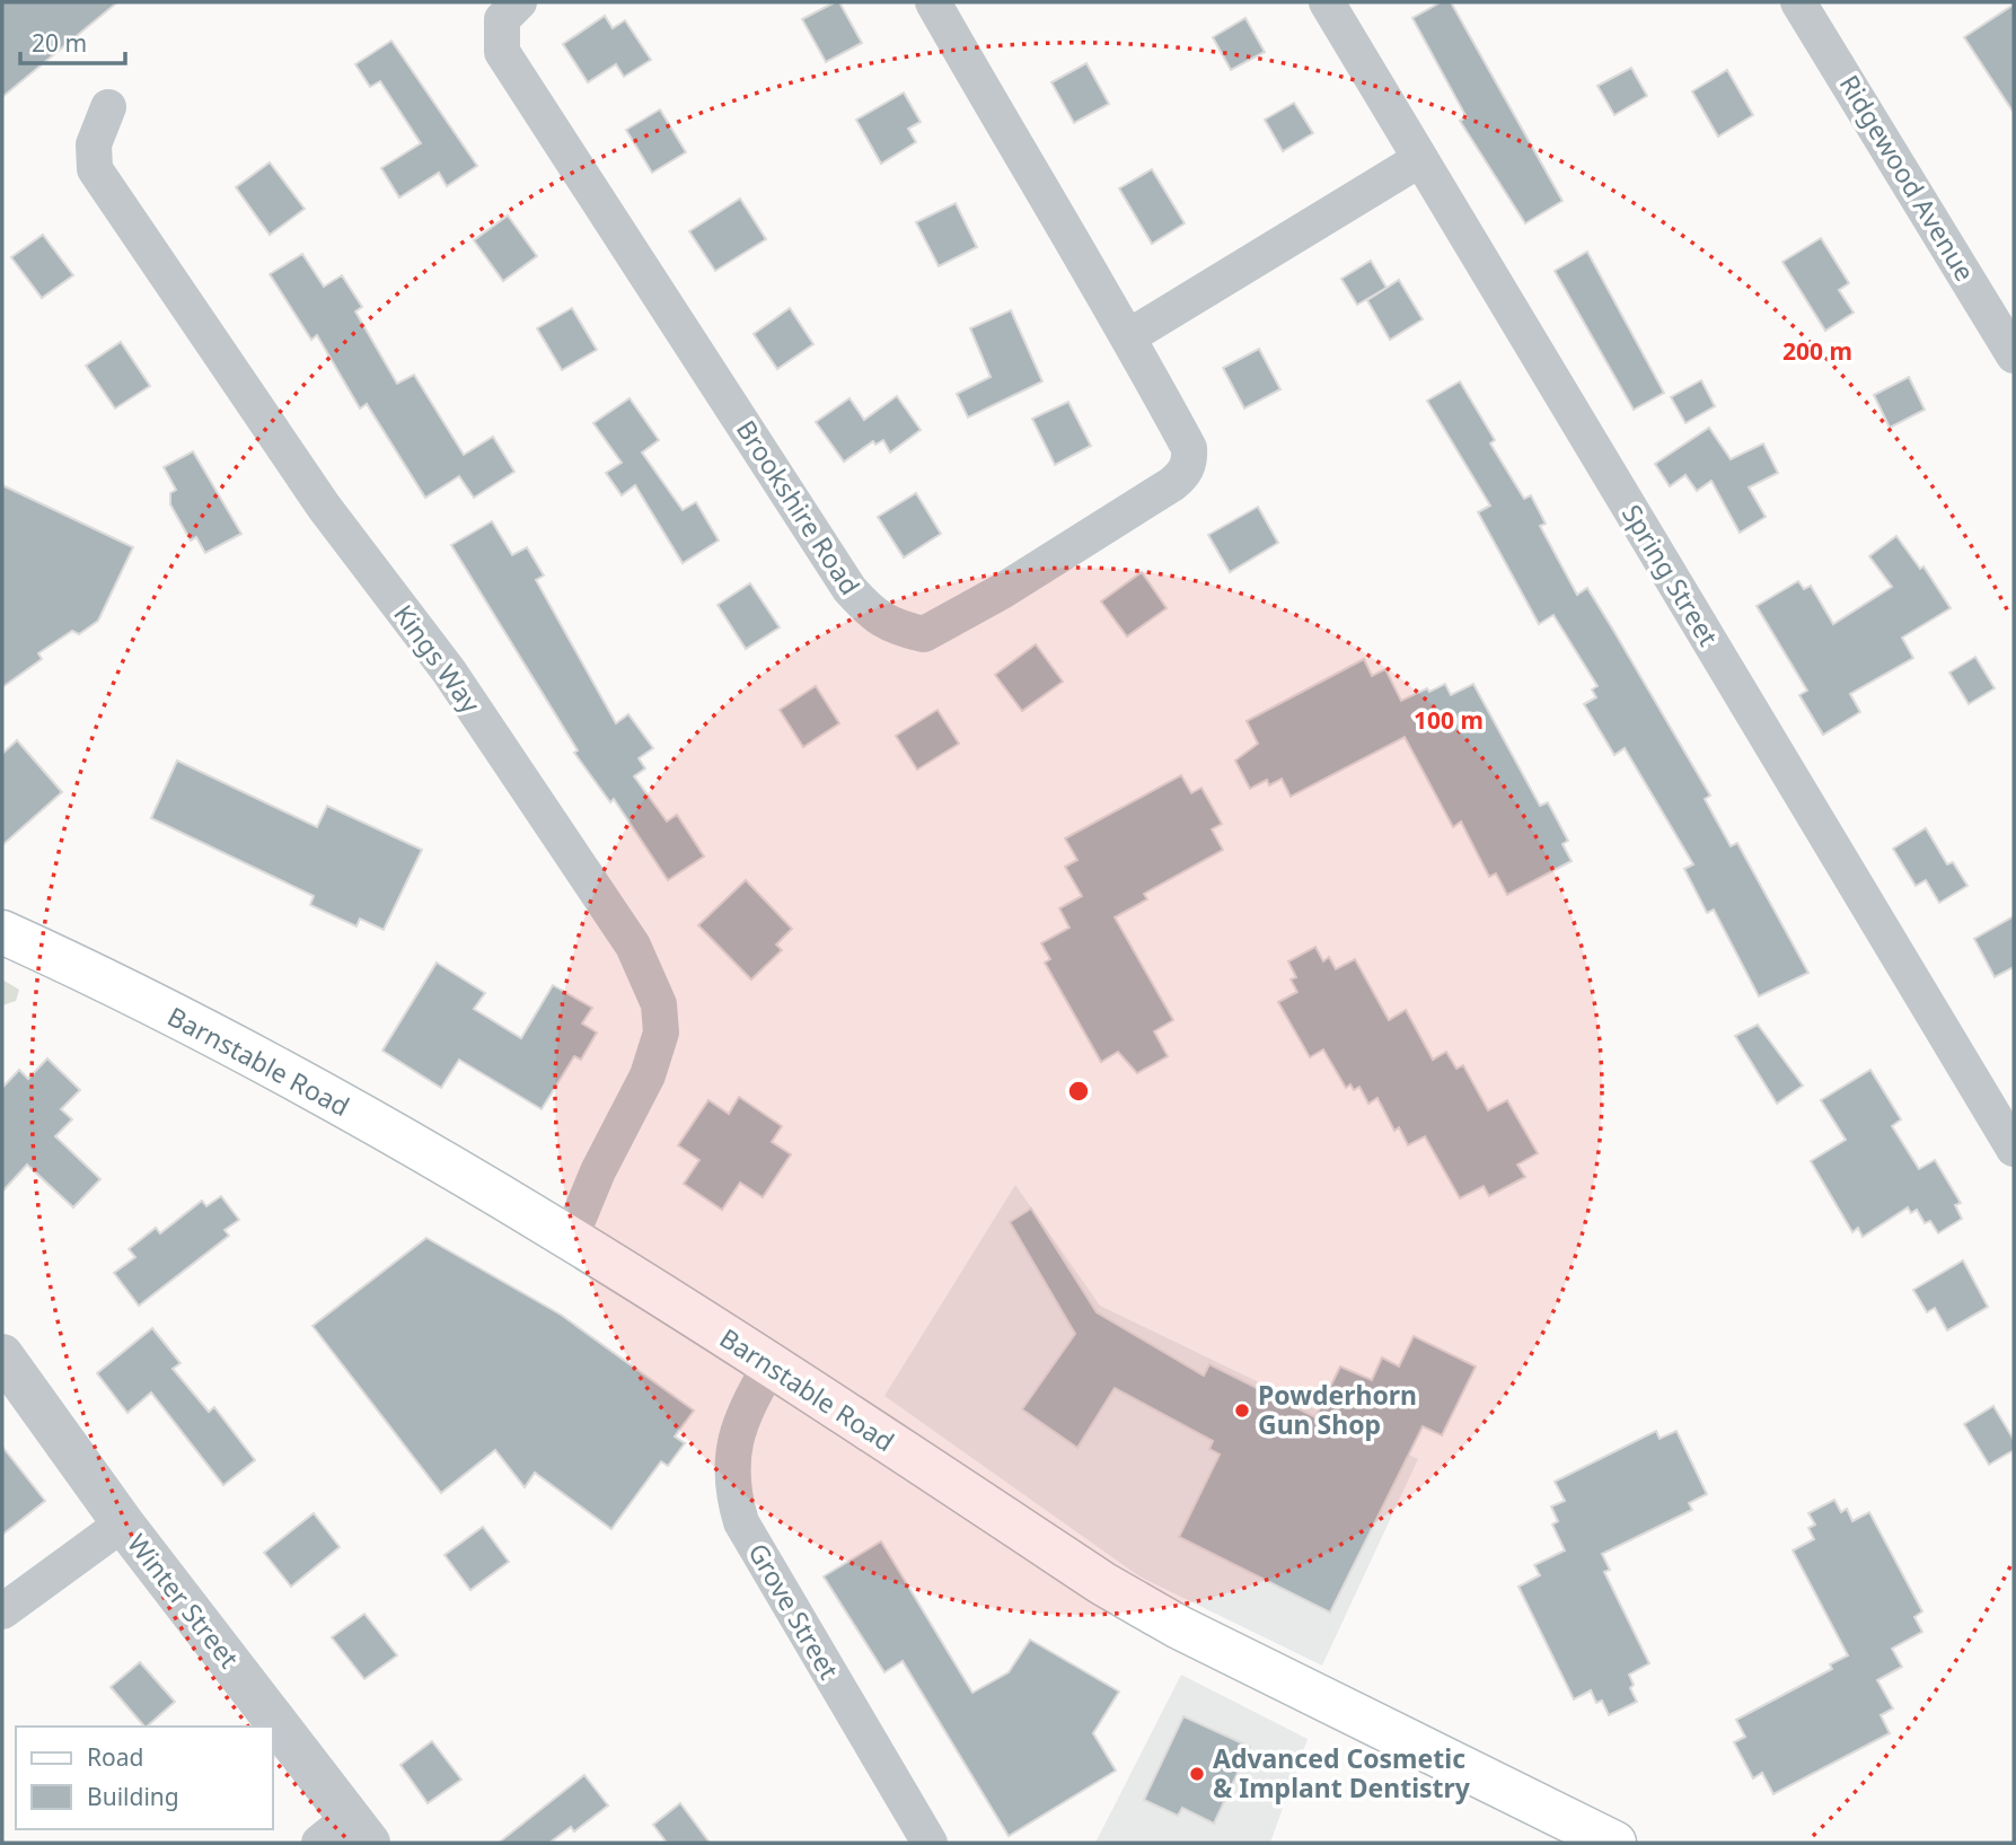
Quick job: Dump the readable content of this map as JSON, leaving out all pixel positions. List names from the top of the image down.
{
  "streets": {
    "main road": ["Barnstable Road"],
    "street": [
      "Ridgewood Avenue",
      "Brookshire Road",
      "Spring Street",
      "Kings Way",
      "Winter Street",
      "Grove Street"
    ]
  },
  "crossings": [
    ["Kings Way", "Barnstable Road"],
    ["Barnstable Road", "Grove Street"]
  ],
  "places": ["Powderhorn Gun Shop", "Advanced Cosmetic & Implant Dentistry"],
  "legend": ["Road", "Building"],
  "scale_bar": "20 m",
  "rings": ["200 m", "100 m"]
}
